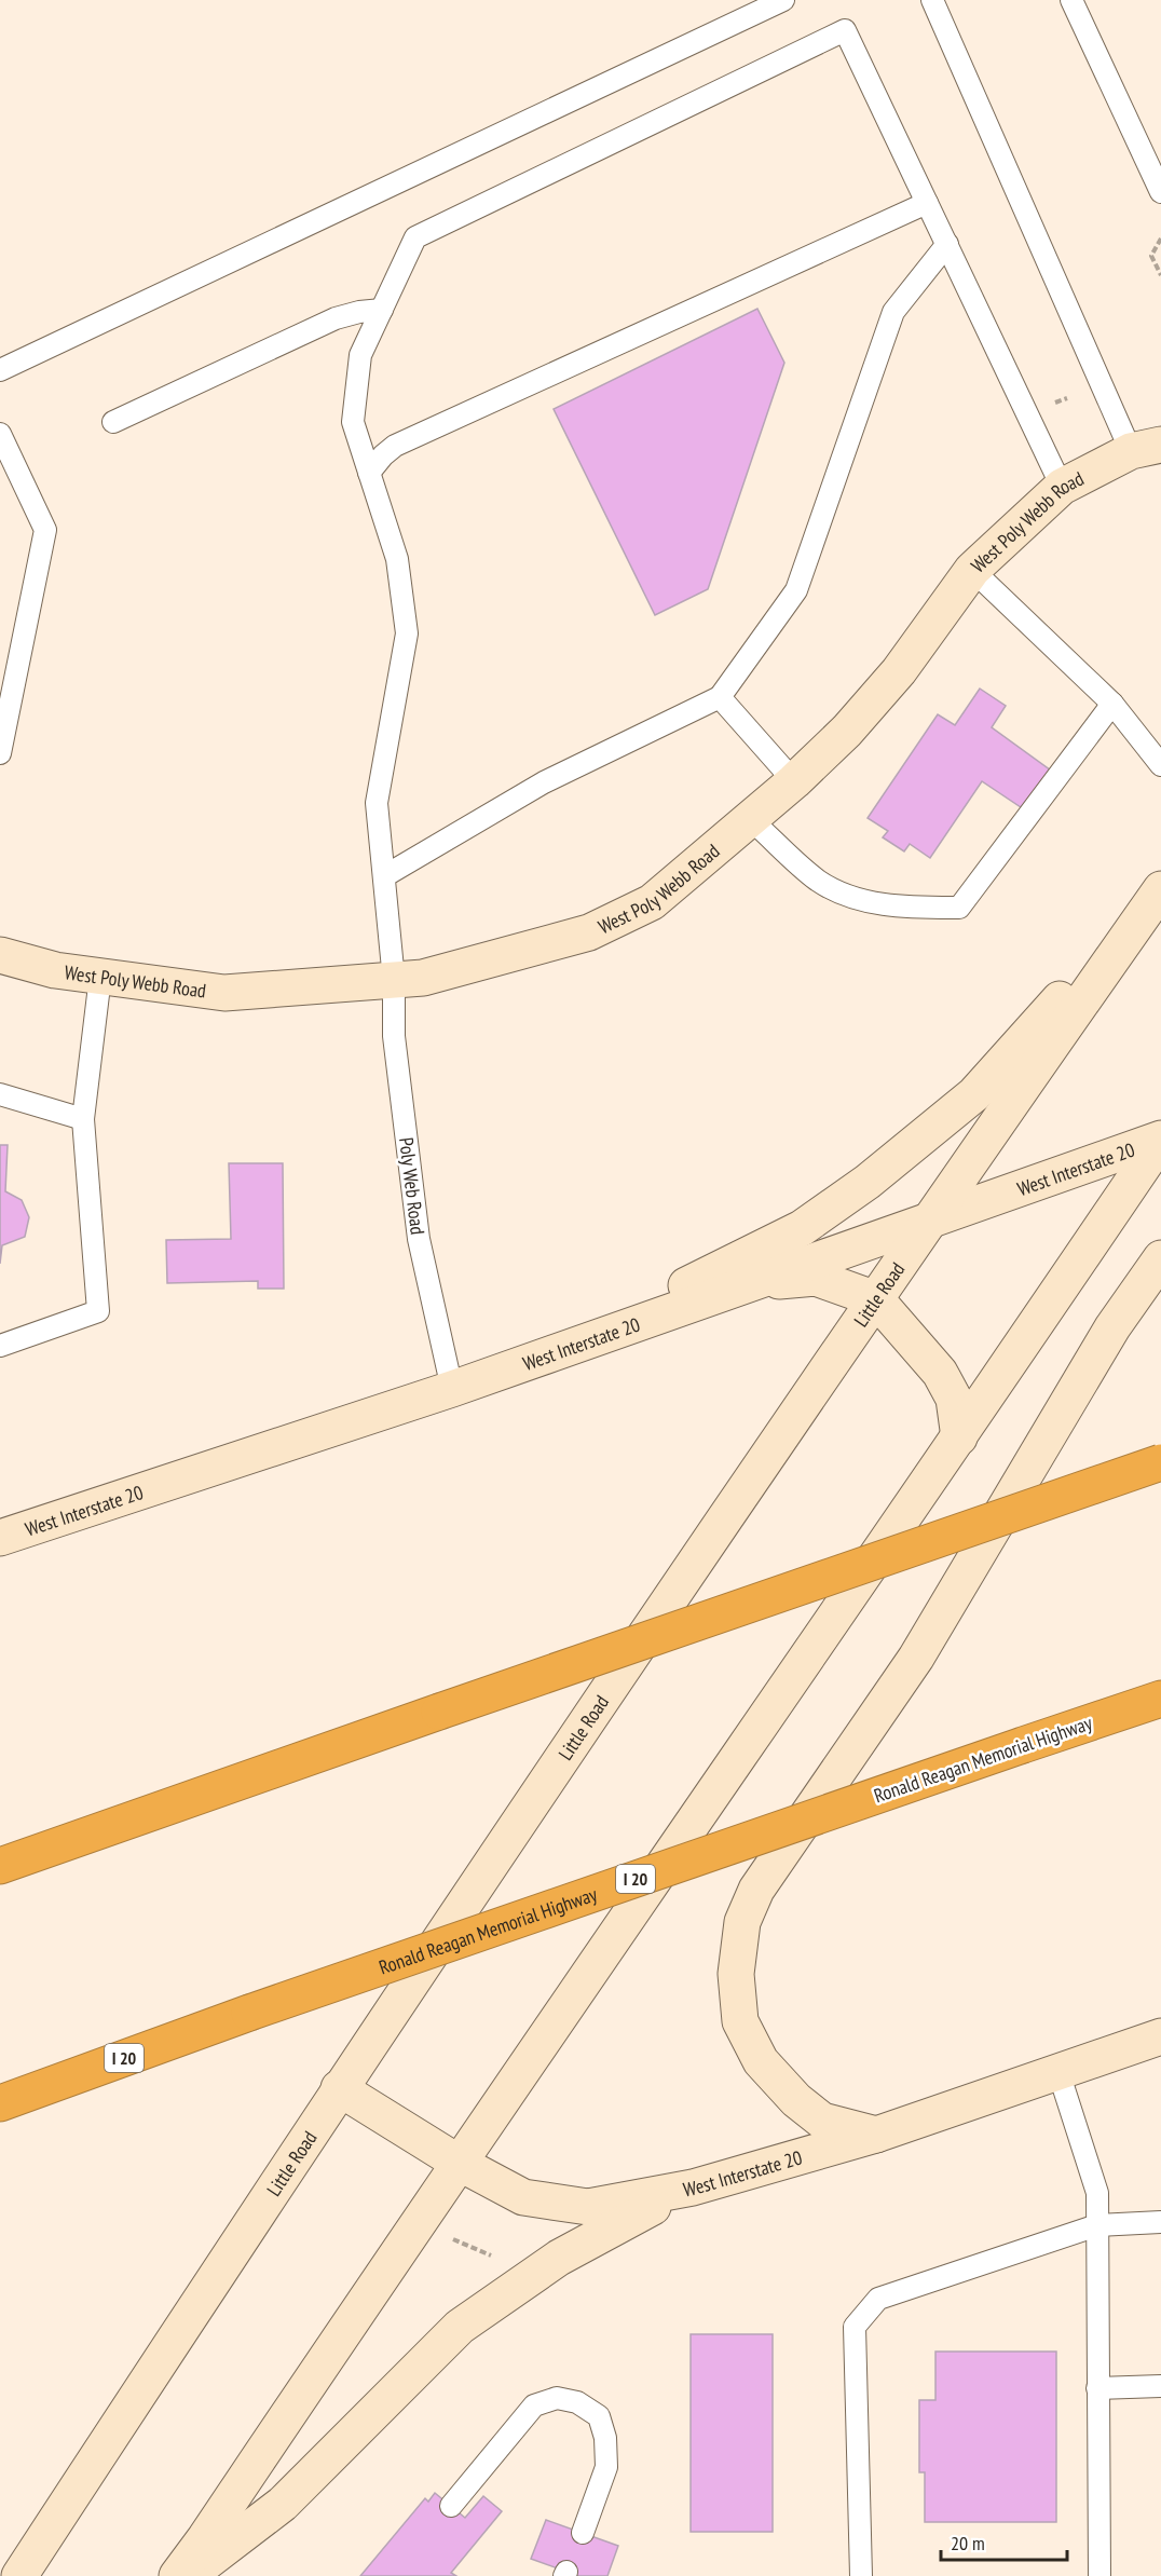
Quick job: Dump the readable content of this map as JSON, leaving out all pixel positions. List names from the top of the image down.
{
  "streets": {
    "highway": ["Ronald Reagan Memorial Highway", "I 20"],
    "main road": ["West Poly Webb Road", "West Interstate 20", "Little Road"],
    "lane": ["Poly Web Road"]
  },
  "crossings": [
    ["West Poly Webb Road", "Poly Web Road"],
    ["West Interstate 20", "Poly Web Road"],
    ["West Interstate 20", "Little Road"]
  ],
  "scale_bar": "20 m"
}
